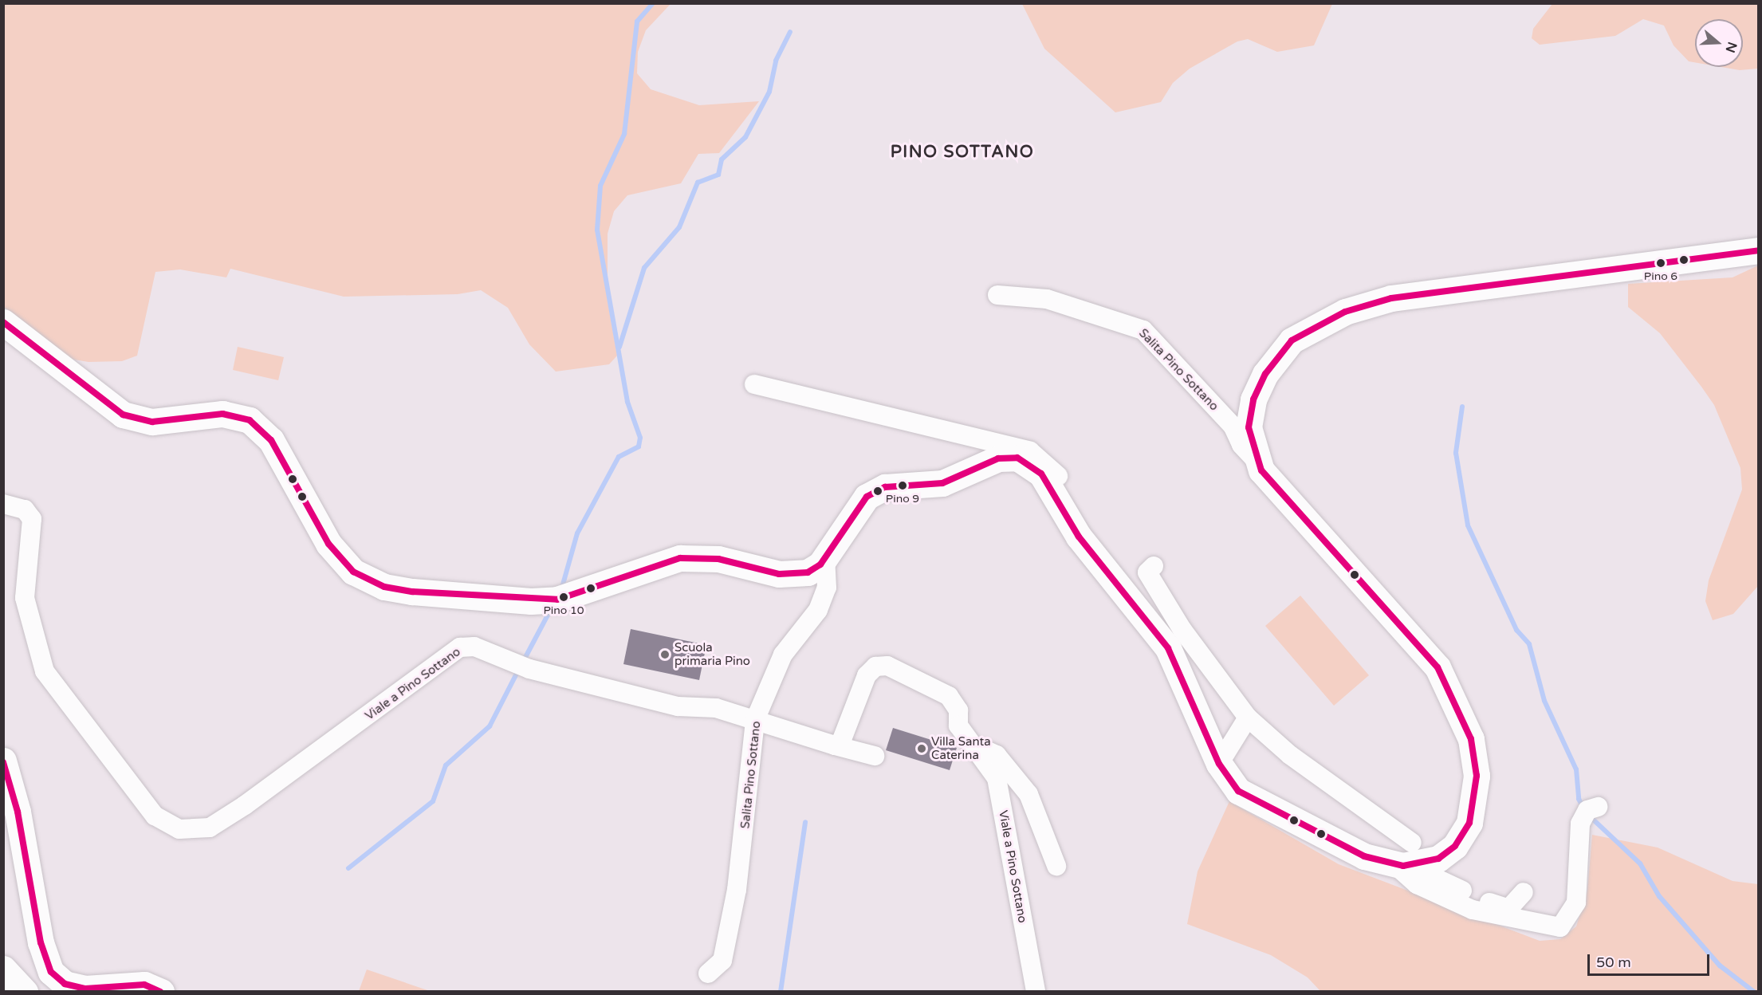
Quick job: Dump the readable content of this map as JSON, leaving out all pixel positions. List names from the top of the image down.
{
  "streets": {
    "street": ["Salita Pino Sottano", "Viale a Pino Sottano"]
  },
  "crossings": [
    ["Salita Pino Sottano", "Viale a Pino Sottano"]
  ],
  "districts": ["PINO SOTTANO"],
  "places": [
    "Pino 6",
    "Pino 9",
    "Pino 10",
    "Scuola primaria Pino",
    "Villa Santa Caterina"
  ],
  "scale_bar": "50 m",
  "north": "right"
}
